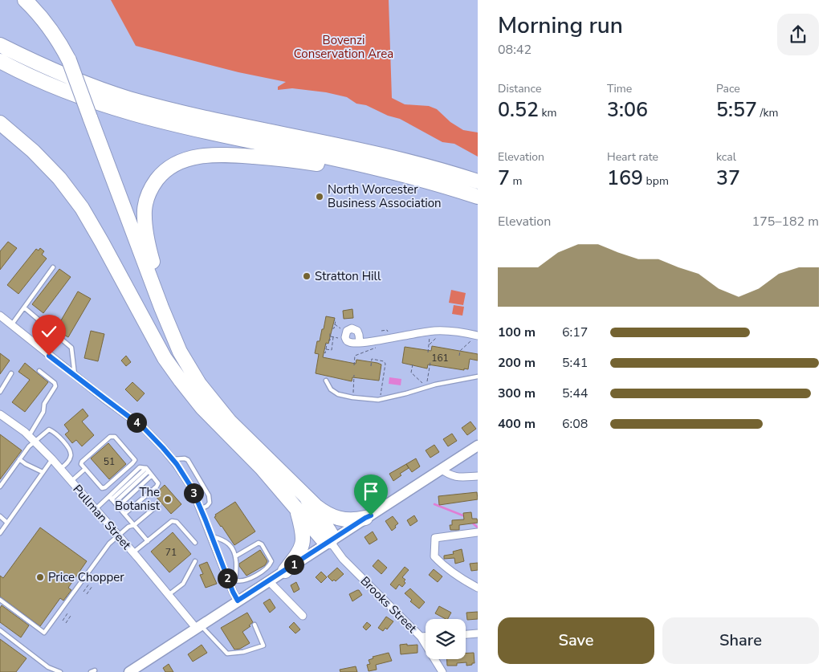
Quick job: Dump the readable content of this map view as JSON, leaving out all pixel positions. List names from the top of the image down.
{
  "streets": {
    "street": ["Pullman Street", "Brooks Street"]
  },
  "parks": ["Bovenzi Conservation Area"],
  "places": [
    "North Worcester Business Association",
    "Stratton Hill",
    "The Botanist",
    "Price Chopper"
  ],
  "house_numbers": ["161", "51", "71"],
  "page": {
    "heading": ["Morning run", "08:42"],
    "stats": [
      ["Distance", "0.52 km"],
      ["Time", "3:06"],
      ["Pace", "5:57 /km"],
      ["Elevation", "7 m"],
      ["Heart rate", "169 bpm"],
      ["kcal", "37"]
    ],
    "chart": ["Elevation", "175–182 m"],
    "list": [
      {
        "name": "100 m",
        "note": "6:17"
      },
      {
        "name": "200 m",
        "note": "5:41"
      },
      {
        "name": "300 m",
        "note": "5:44"
      },
      {
        "name": "400 m",
        "note": "6:08"
      }
    ],
    "pins": [
      "4",
      "3",
      "1",
      "2"
    ],
    "buttons": ["Save", "Share"]
  }
}
